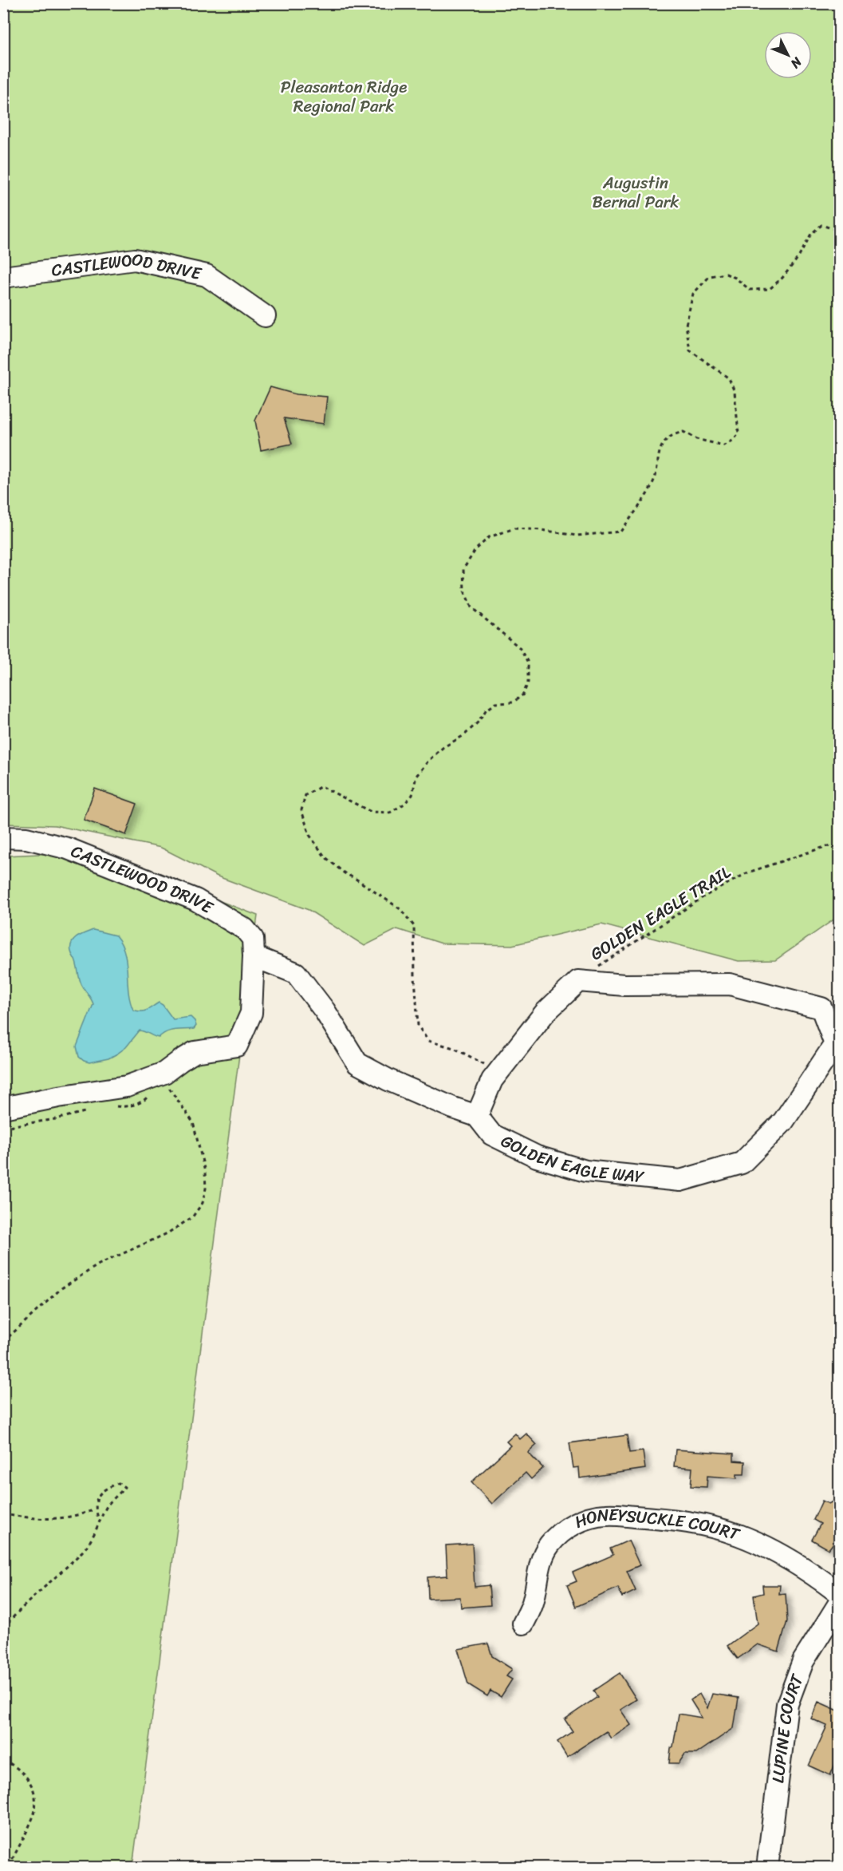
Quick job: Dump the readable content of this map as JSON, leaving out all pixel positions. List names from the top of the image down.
{
  "streets": {
    "street": [
      "CASTLEWOOD DRIVE",
      "GOLDEN EAGLE WAY",
      "HONEYSUCKLE COURT",
      "LUPINE COURT"
    ],
    "path": ["GOLDEN EAGLE TRAIL"]
  },
  "crossings": [
    ["GOLDEN EAGLE TRAIL", "GOLDEN EAGLE WAY"]
  ],
  "parks": ["Pleasanton Ridge Regional Park", "Augustin Bernal Park"],
  "north": "bottom right"
}
